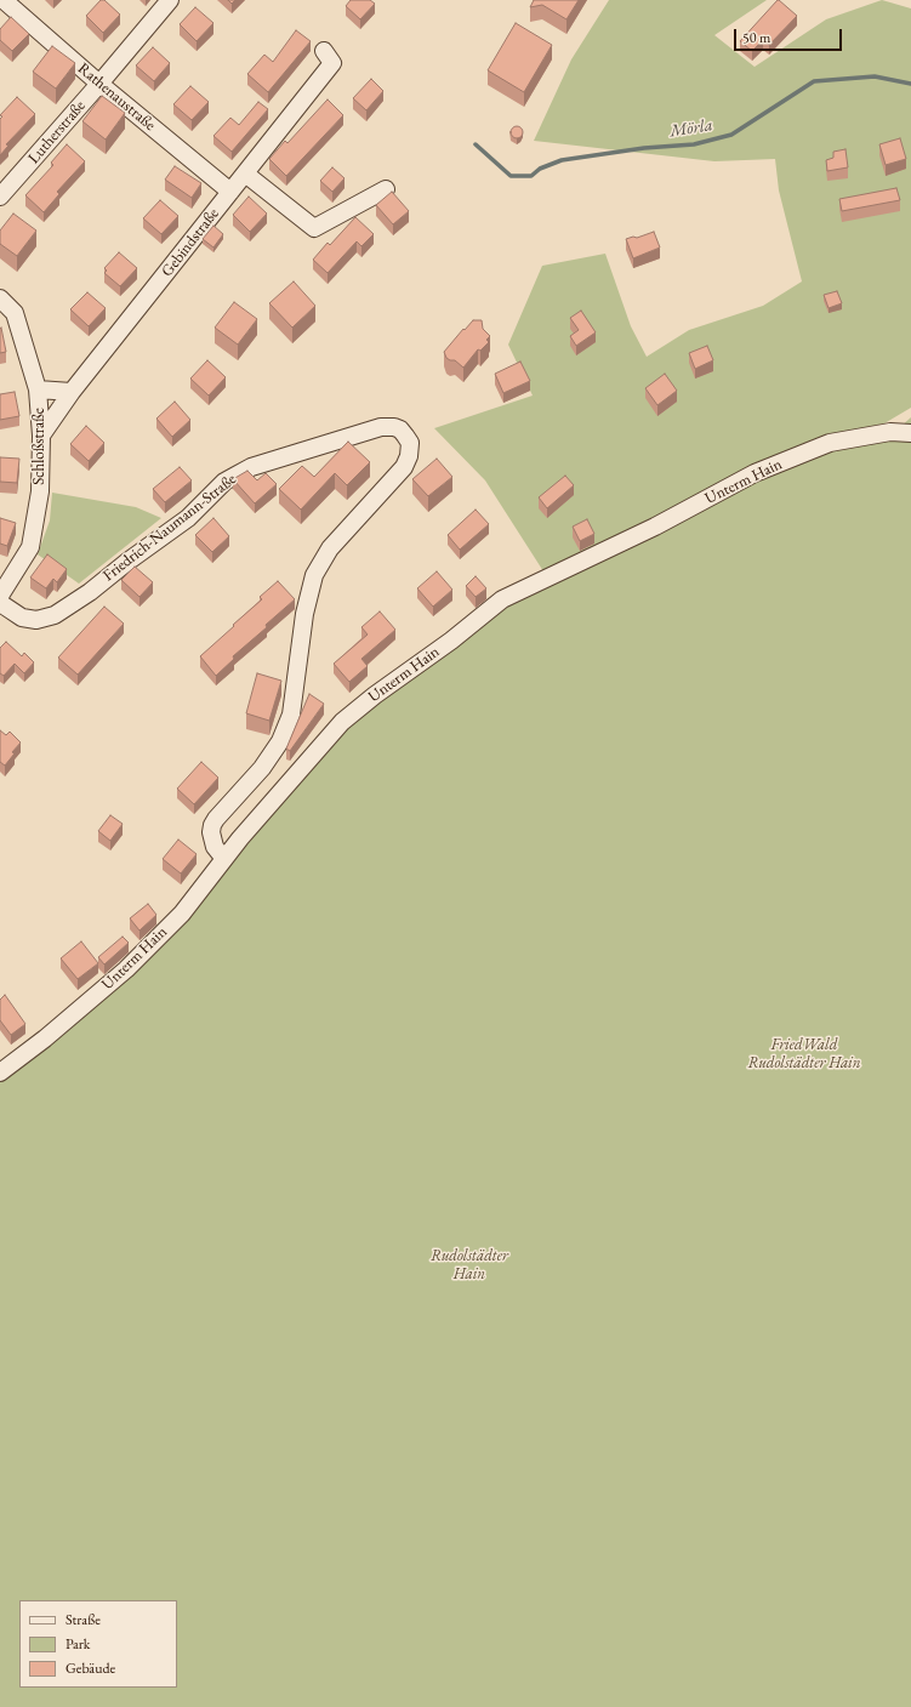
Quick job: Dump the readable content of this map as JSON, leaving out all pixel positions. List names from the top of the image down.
{
  "streets": {
    "street": [
      "Rathenaustraße",
      "Lutherstraße",
      "Gebindstraße",
      "Schloßstraße",
      "Unterm Hain",
      "Friedrich-Naumann-Straße"
    ]
  },
  "crossings": [
    ["Rathenaustraße", "Lutherstraße"],
    ["Rathenaustraße", "Gebindstraße"],
    ["Gebindstraße", "Schloßstraße"],
    ["Unterm Hain", "Friedrich-Naumann-Straße"]
  ],
  "water": ["Mörla"],
  "parks": ["FriedWald Rudolstädter Hain", "Rudolstädter Hain"],
  "legend": ["Straße", "Park", "Gebäude"],
  "scale_bar": "50 m"
}
